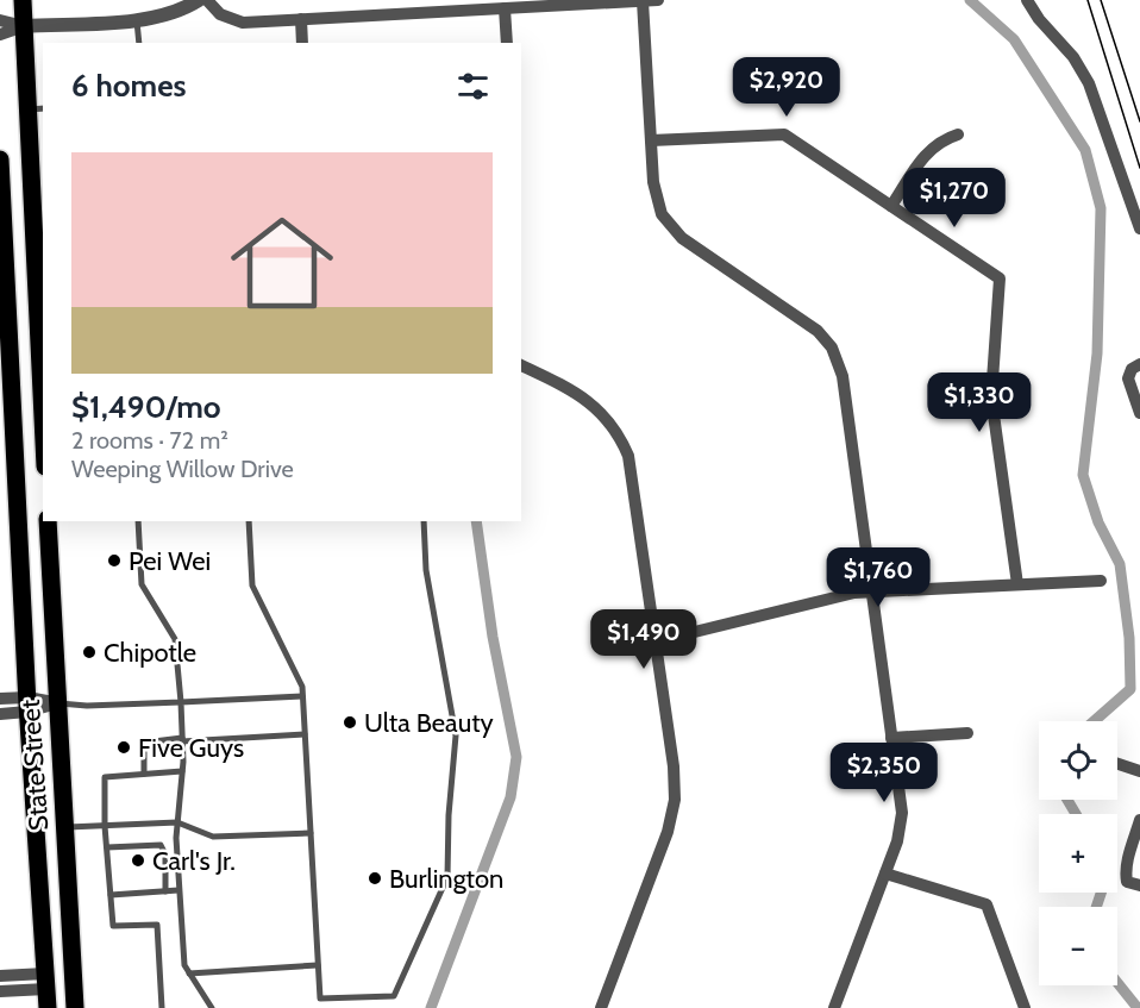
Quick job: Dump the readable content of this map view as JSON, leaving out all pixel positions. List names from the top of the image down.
{
  "streets": {
    "main road": ["State Street"]
  },
  "places": [
    "Pei Wei",
    "Chipotle",
    "Ulta Beauty",
    "Five Guys",
    "Carl's Jr.",
    "Burlington"
  ],
  "page": {
    "heading": "6 homes",
    "price": [
      "$2,920",
      "$1,270",
      "$1,330",
      "$1,760",
      "$1,490",
      "$2,350"
    ],
    "list": [
      {
        "name": "$1,490/mo",
        "note": "2 rooms · 72 m² · Weeping Willow Drive"
      }
    ],
    "map_buttons": ["+", "−"]
  }
}
